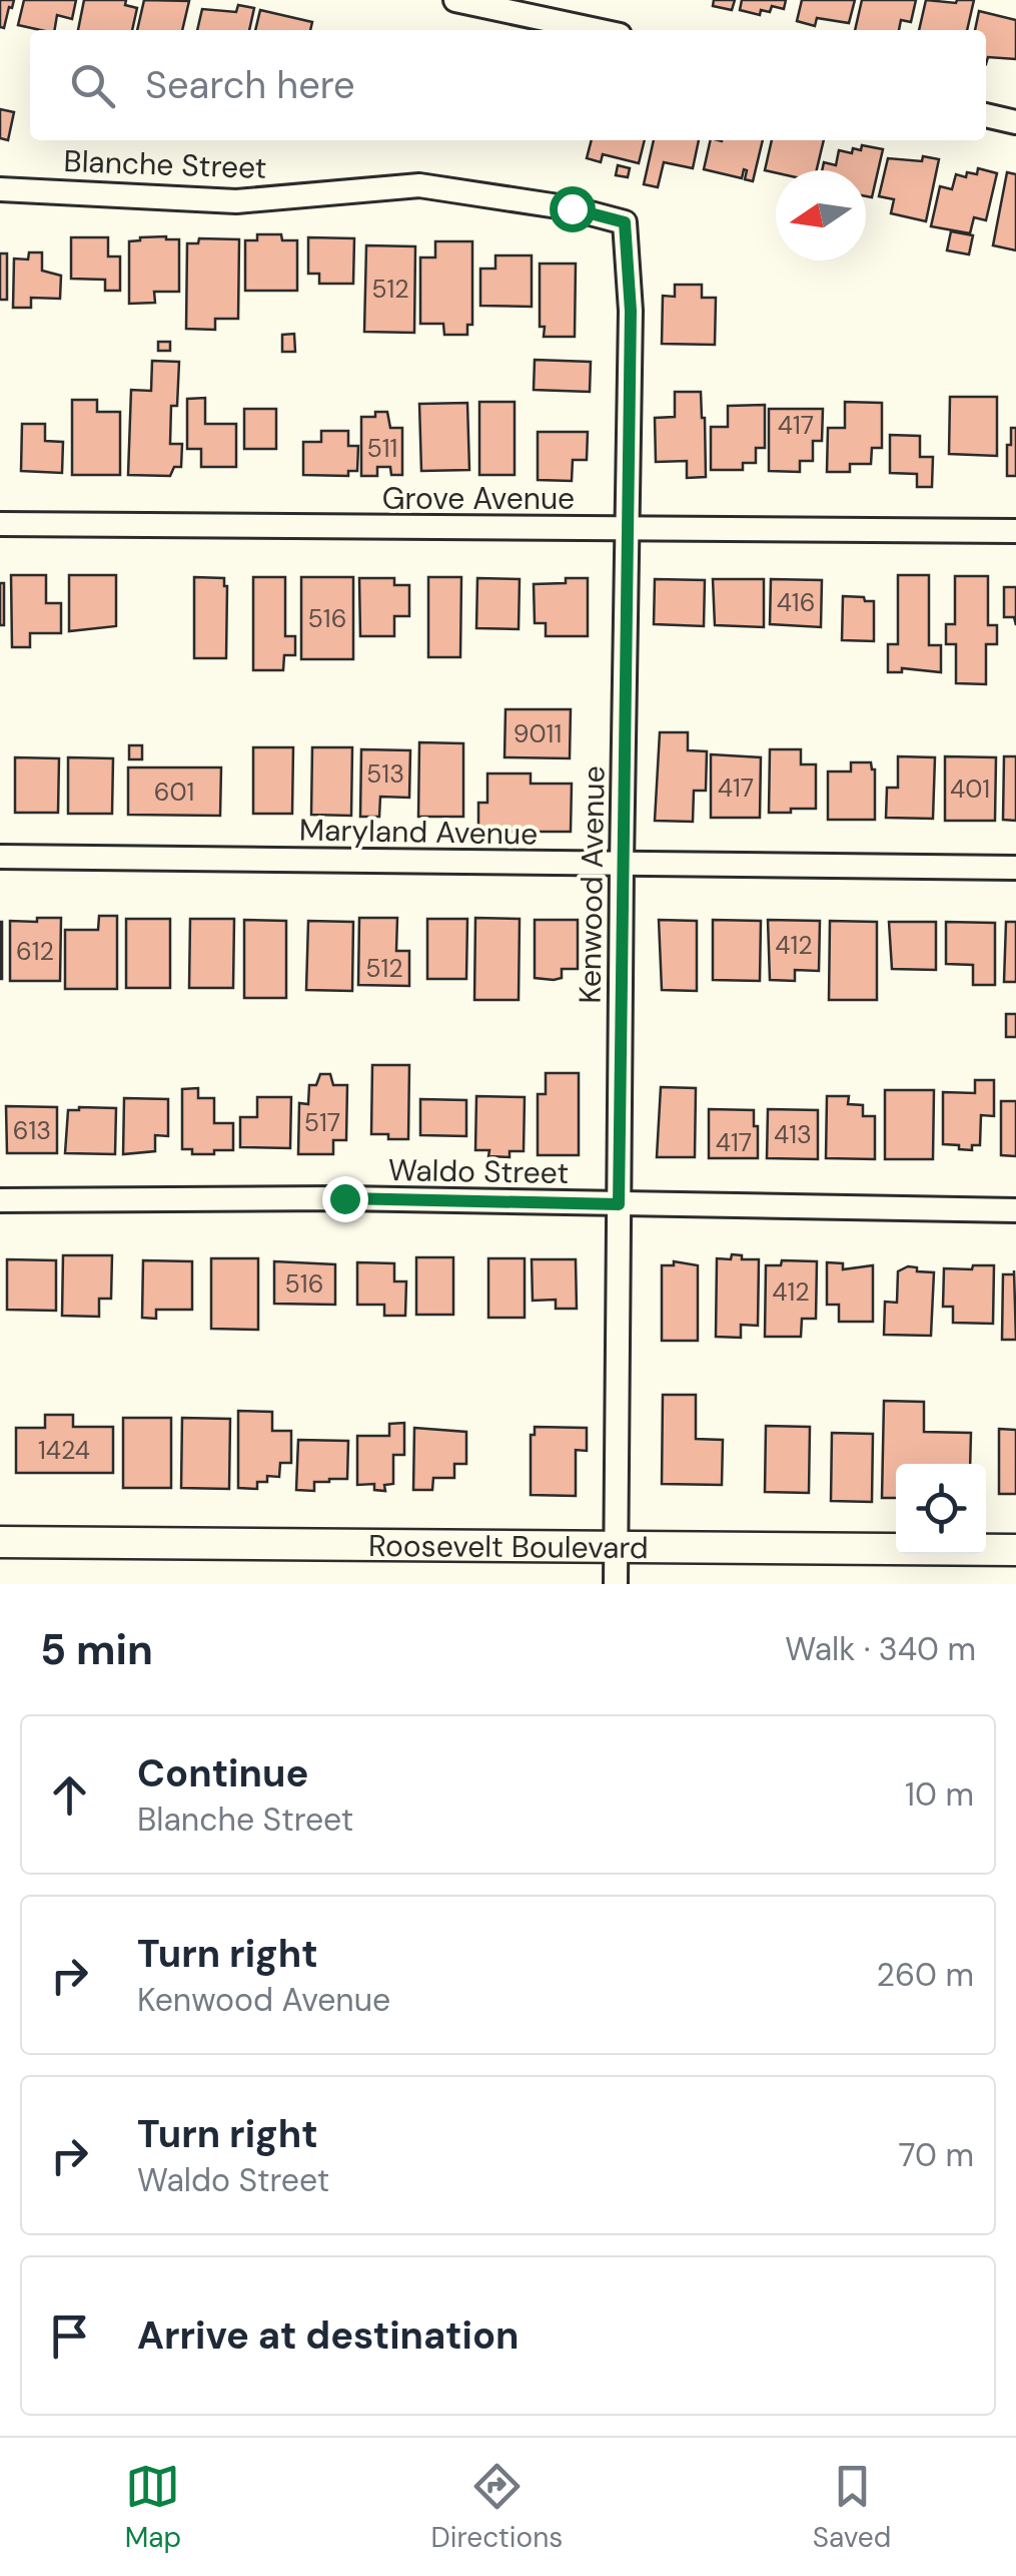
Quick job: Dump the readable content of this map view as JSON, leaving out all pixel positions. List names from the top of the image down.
{
  "streets": {
    "street": [
      "Blanche Street",
      "Grove Avenue",
      "Maryland Avenue",
      "Kenwood Avenue",
      "Waldo Street",
      "Roosevelt Boulevard"
    ]
  },
  "crossings": [
    ["Blanche Street", "Kenwood Avenue"],
    ["Grove Avenue", "Kenwood Avenue"],
    ["Maryland Avenue", "Kenwood Avenue"],
    ["Kenwood Avenue", "Waldo Street"],
    ["Kenwood Avenue", "Roosevelt Boulevard"]
  ],
  "house_numbers": [
    "512",
    "417",
    "511",
    "416",
    "516",
    "9011",
    "513",
    "417",
    "401",
    "601",
    "412",
    "612",
    "512",
    "517",
    "613",
    "413",
    "417",
    "516",
    "412",
    "1424"
  ],
  "north": "left",
  "page": {
    "search": "Search here",
    "heading": ["5 min", "Walk · 340 m"],
    "list": [
      ["Continue", "Blanche Street", "10 m"],
      ["Turn right", "Kenwood Avenue", "260 m"],
      ["Turn right", "Waldo Street", "70 m"],
      "Arrive at destination"
    ],
    "nav": ["Map", "Directions", "Saved"]
  }
}
